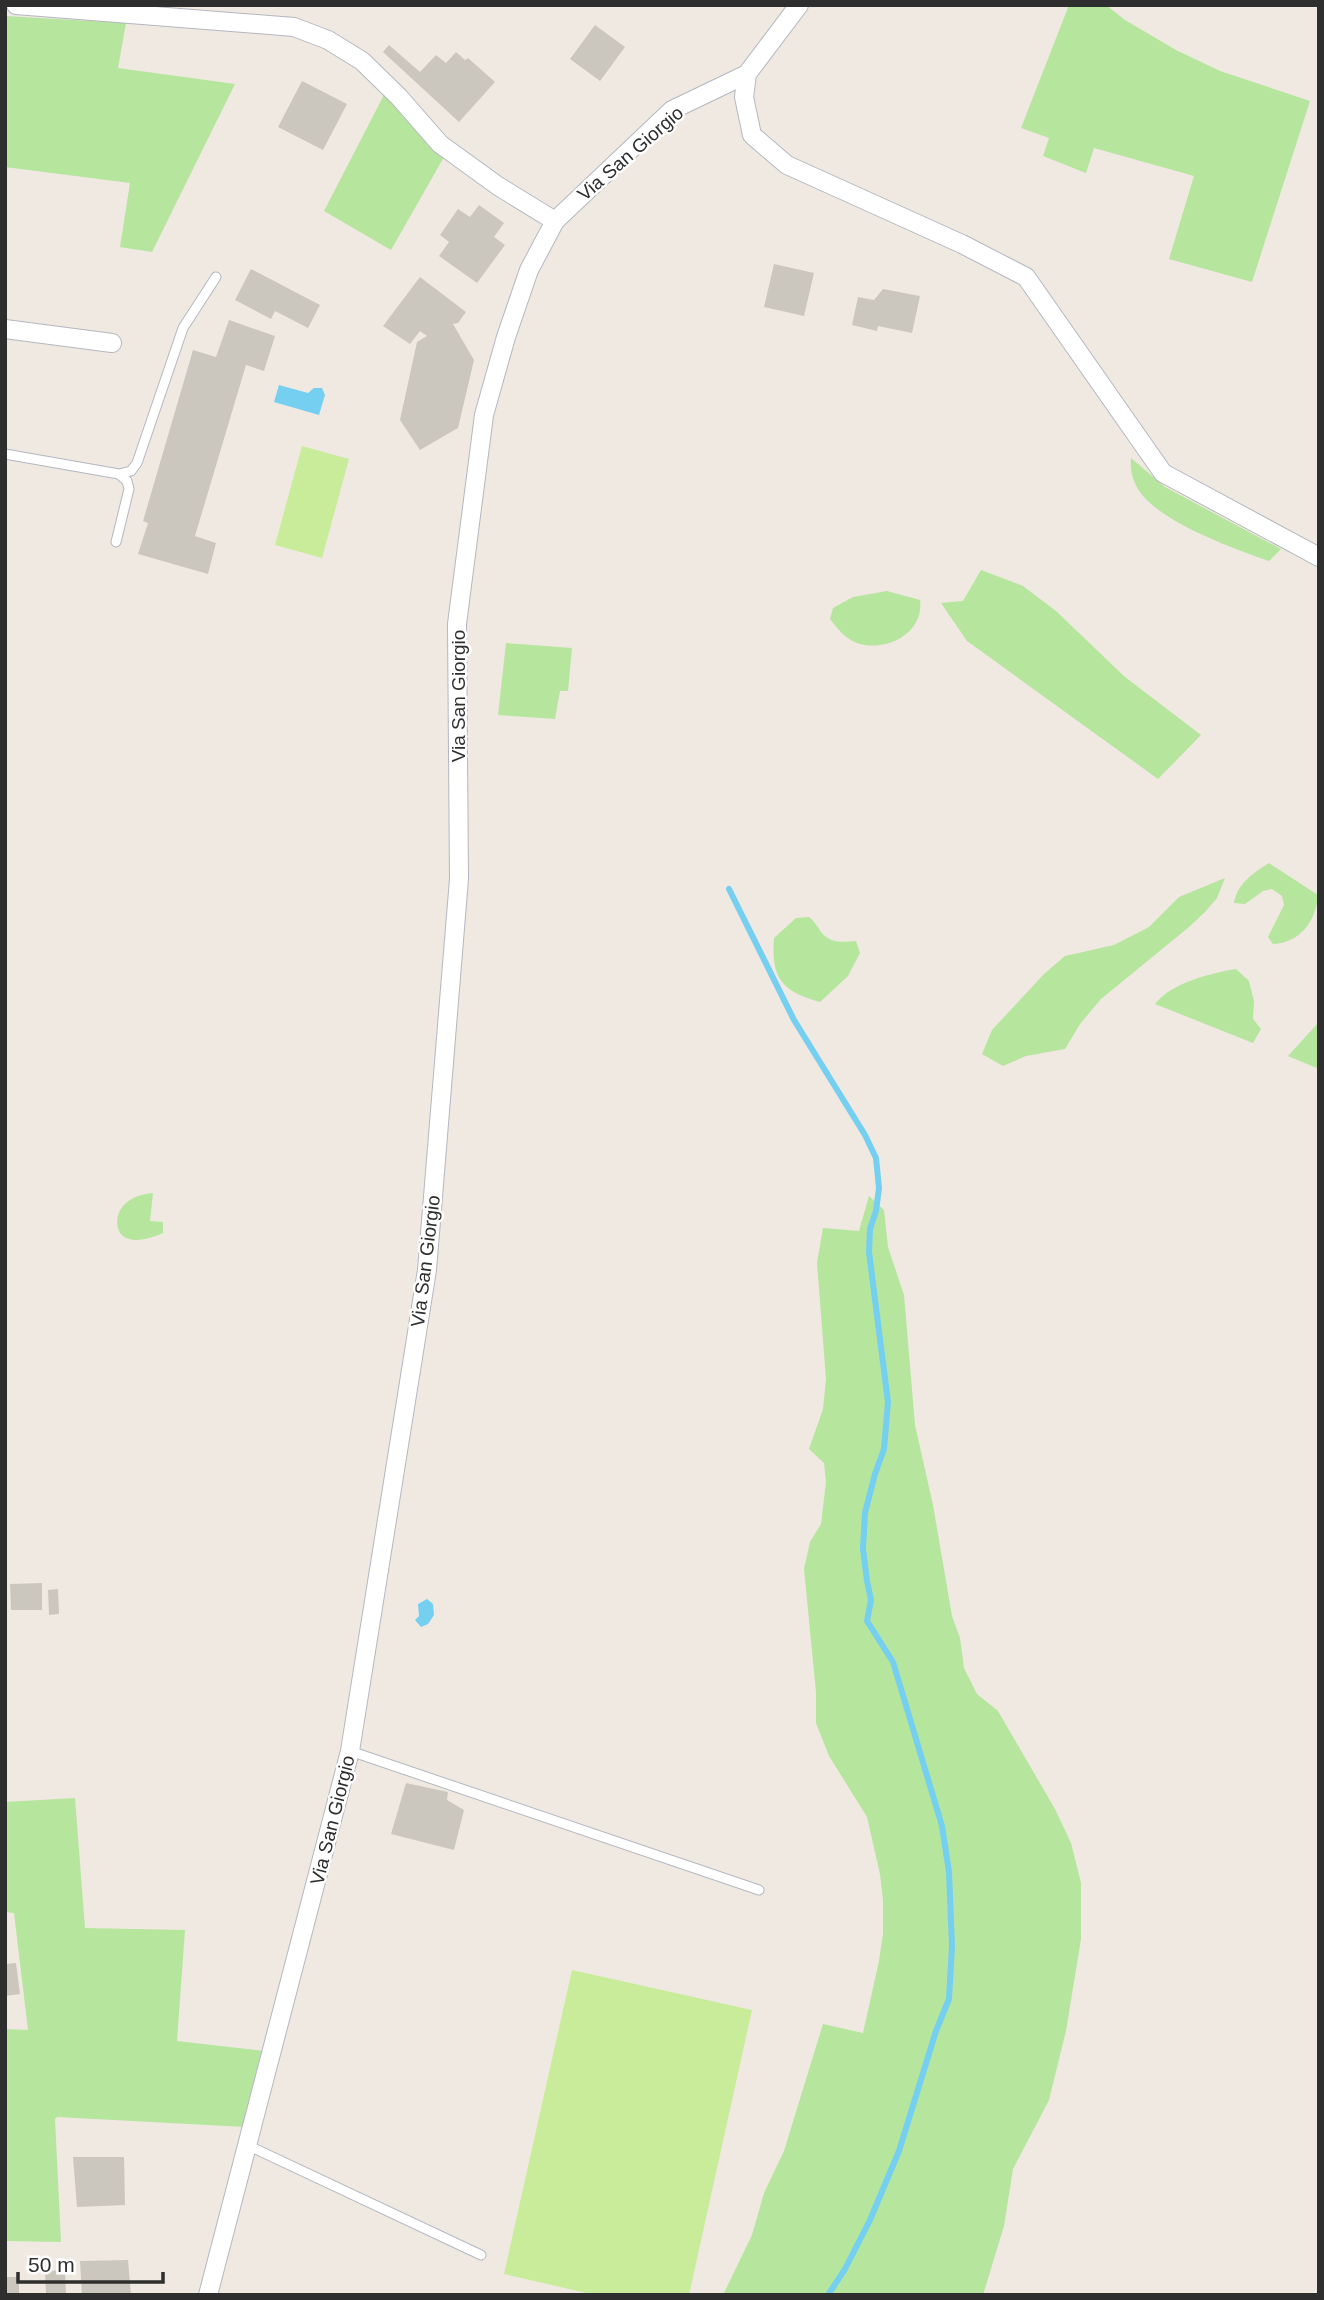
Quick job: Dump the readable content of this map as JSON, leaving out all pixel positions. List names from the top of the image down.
{
  "streets": {
    "street": ["Via San Giorgio"]
  },
  "scale_bar": "50 m"
}
